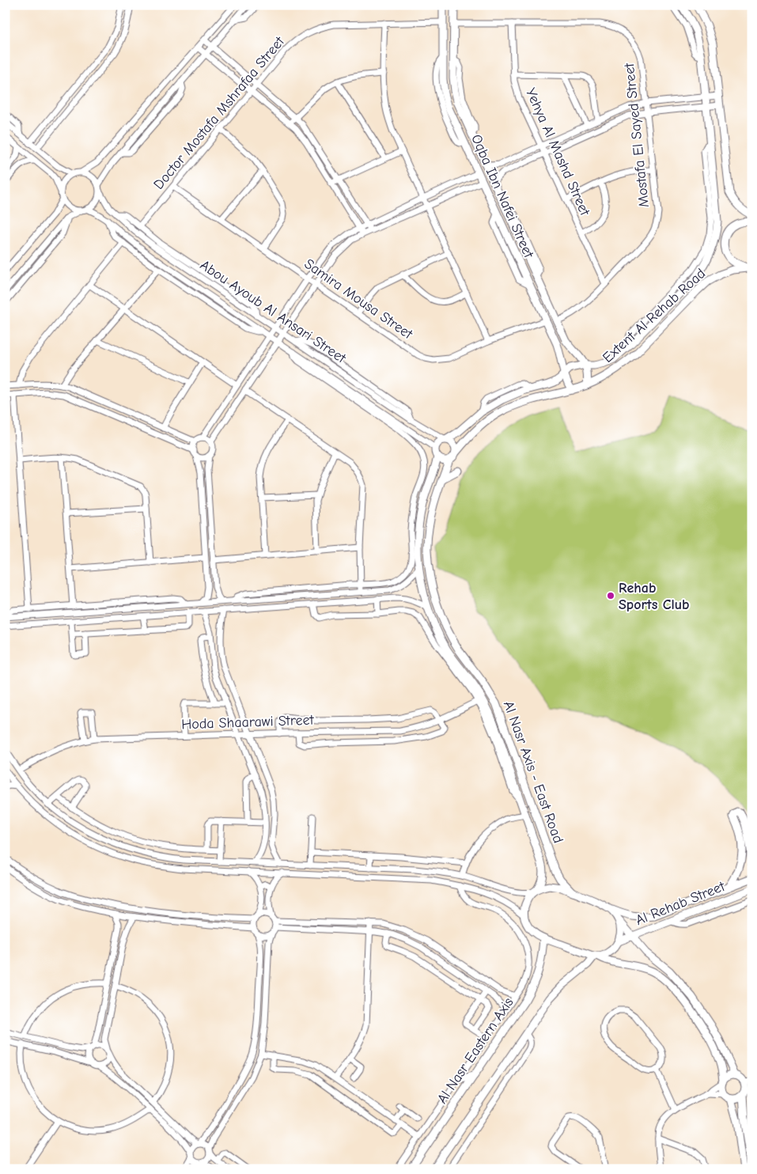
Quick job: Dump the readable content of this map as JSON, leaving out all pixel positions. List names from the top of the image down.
{
  "streets": {
    "street": [
      "Doctor Mostafa Mshrafaa Street",
      "Mostafa El Sayed Street",
      "Yehya Al Mashd Street",
      "Oqba Ibn Nafei Street",
      "Samira Mousa Street",
      "Abou Ayoub Al Ansari Street",
      "Extent Al Rehab Road",
      "Hoda Shaarawi Street",
      "Al Nasr Axis - East Road",
      "Al Rehab Street",
      "Al Nasr Eastern Axis"
    ]
  },
  "crossings": [
    ["Doctor Mostafa Mshrafaa Street", "Oqba Ibn Nafei Street"],
    ["Doctor Mostafa Mshrafaa Street", "Samira Mousa Street"],
    ["Mostafa El Sayed Street", "Yehya Al Mashd Street"],
    ["Mostafa El Sayed Street", "Oqba Ibn Nafei Street"],
    ["Oqba Ibn Nafei Street", "Samira Mousa Street"],
    ["Oqba Ibn Nafei Street", "Extent Al Rehab Road"],
    ["Abou Ayoub Al Ansari Street", "Extent Al Rehab Road"],
    ["Abou Ayoub Al Ansari Street", "Al Nasr Axis - East Road"],
    ["Extent Al Rehab Road", "Al Nasr Axis - East Road"],
    ["Al Nasr Axis - East Road", "Al Rehab Street"]
  ],
  "places": ["Rehab Sports Club"]
}
